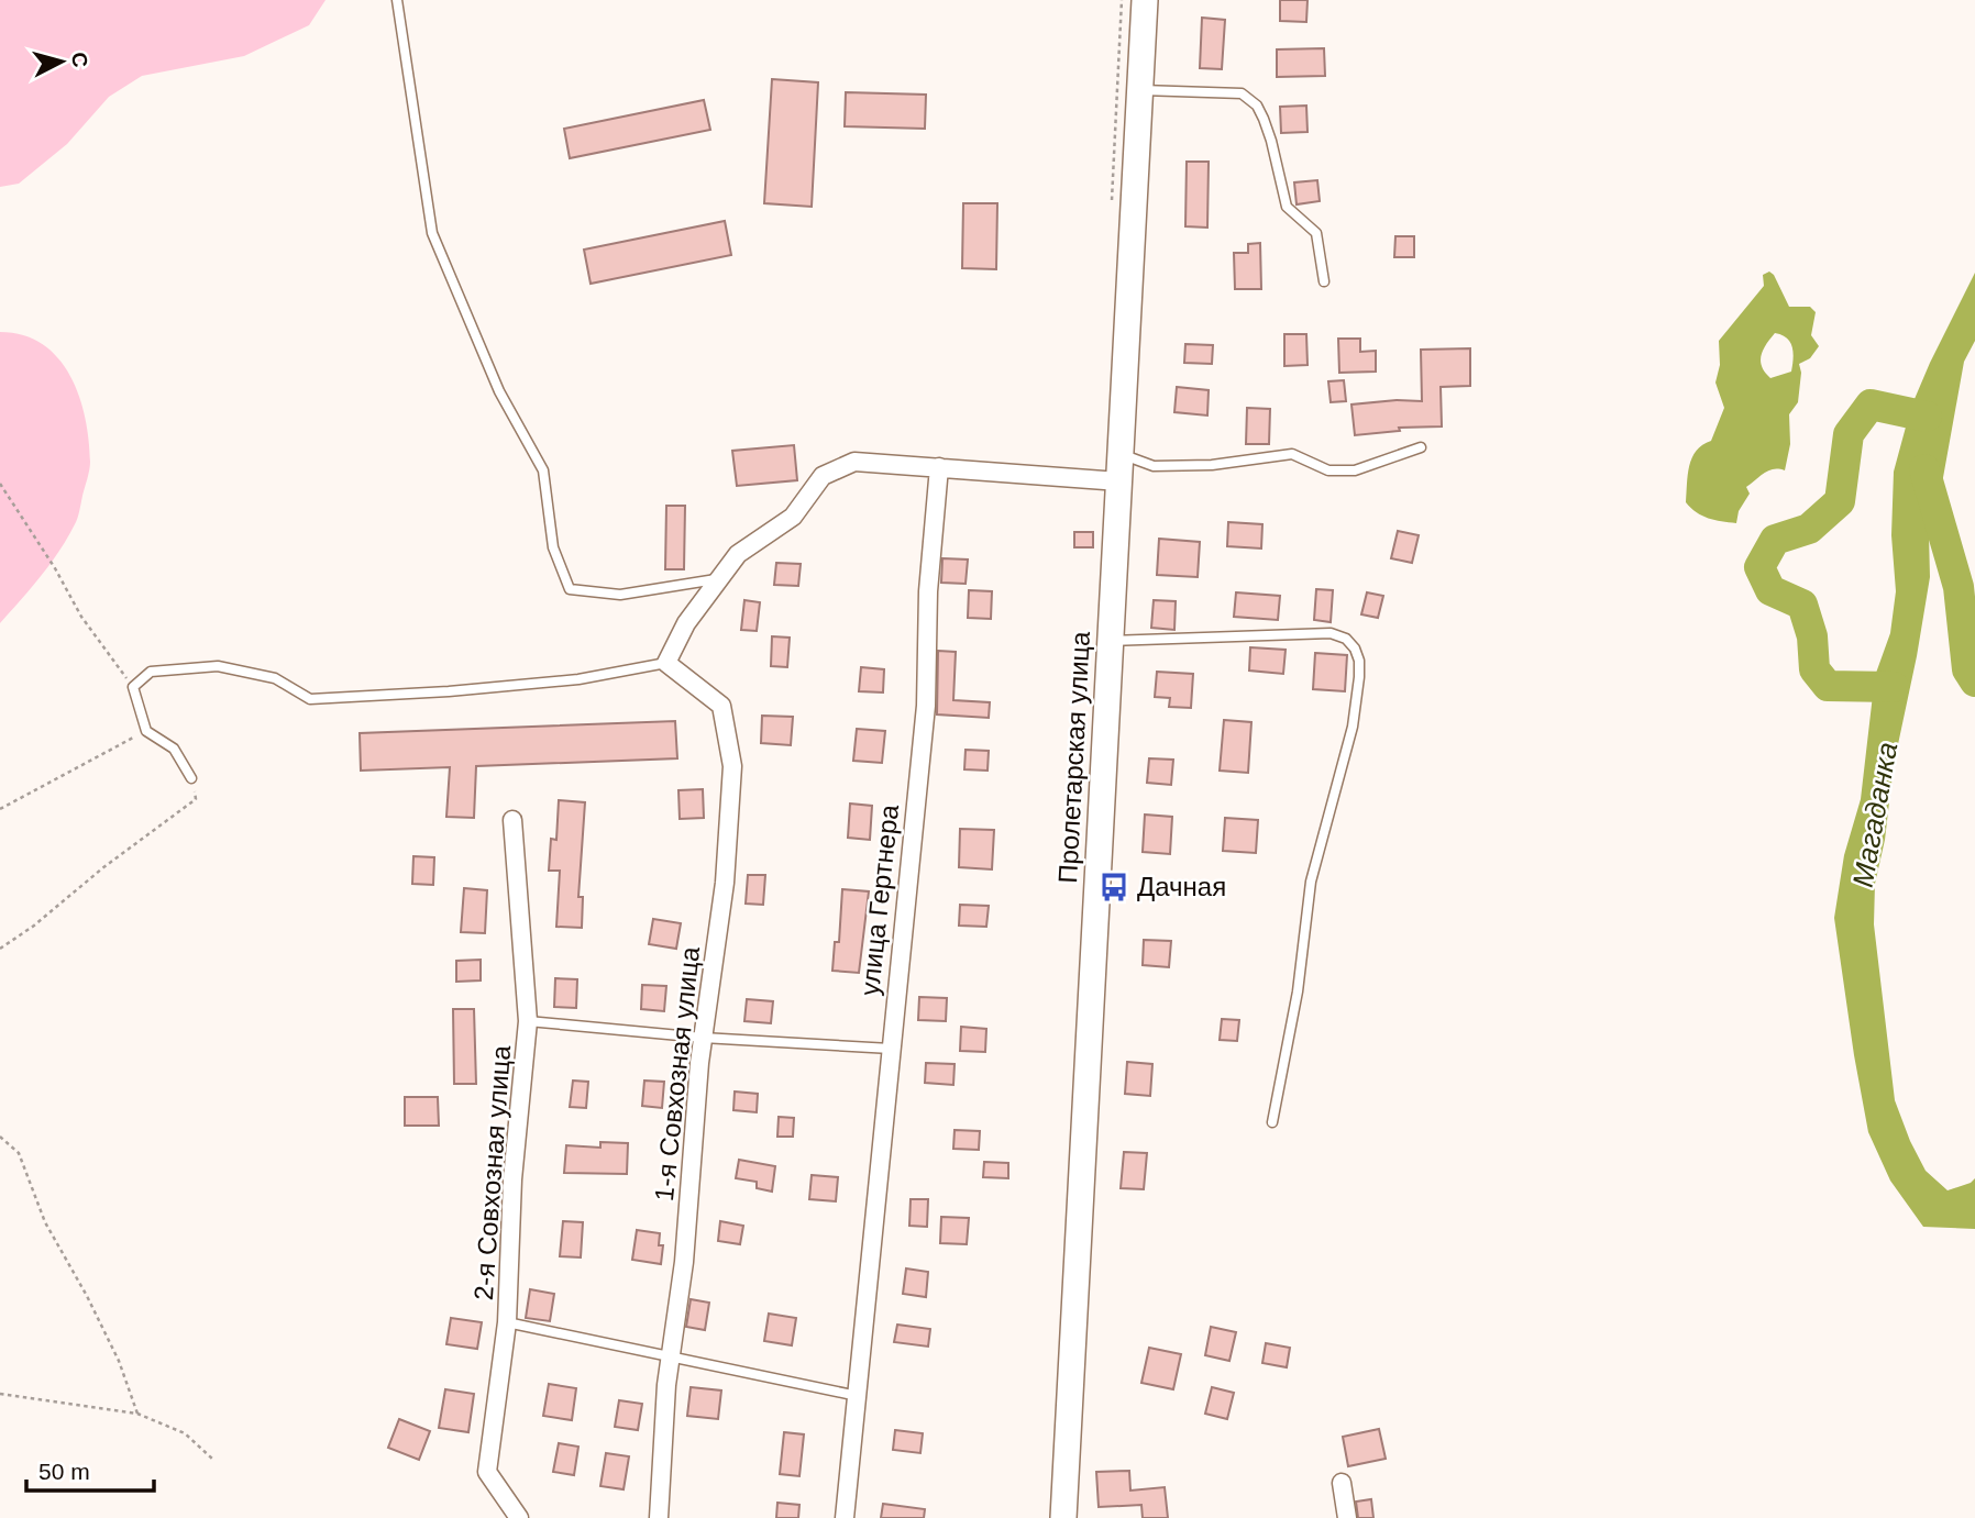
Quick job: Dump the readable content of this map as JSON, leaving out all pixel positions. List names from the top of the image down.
{
  "streets": {
    "main road": ["Пролетарская улица"],
    "street": ["улица Гертнера", "1-я Совхозная улица", "2-я Совхозная улица"]
  },
  "water": ["Магаданка"],
  "places": {
    "bus stop": ["Дачная"]
  },
  "scale_bar": "50 m",
  "north": "right"
}
